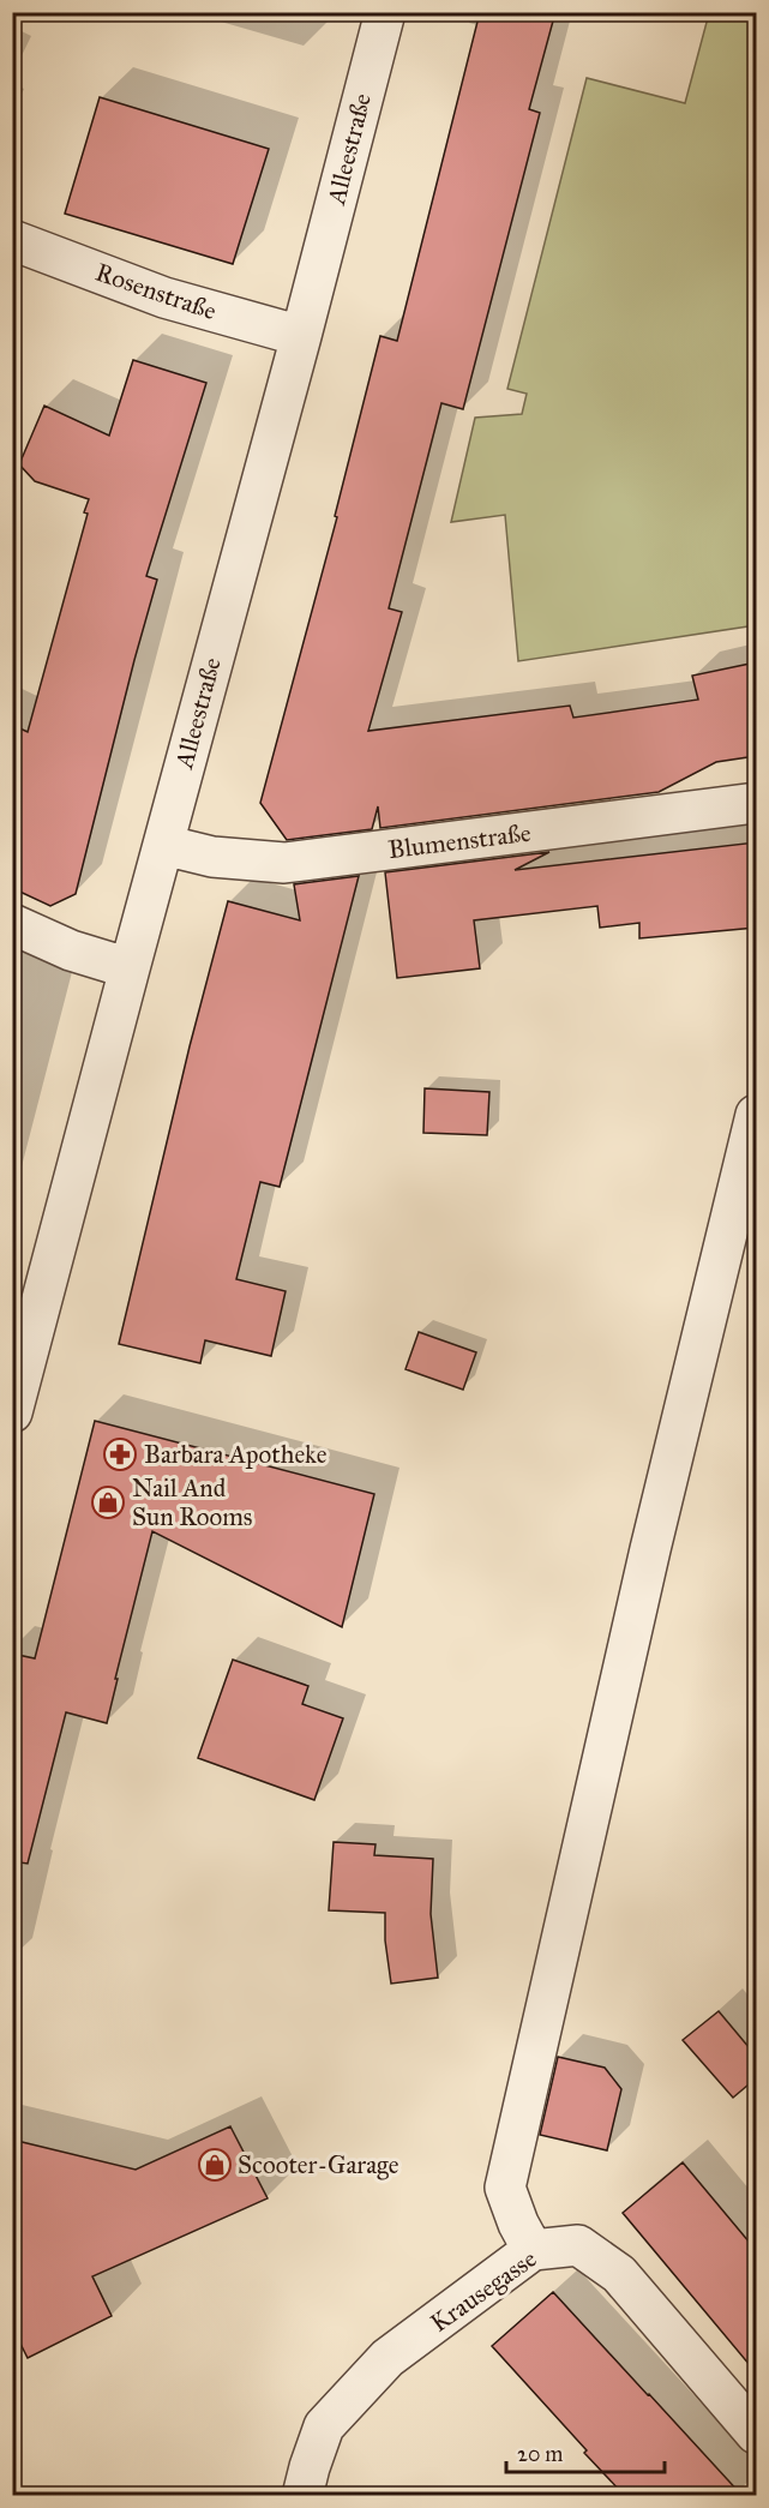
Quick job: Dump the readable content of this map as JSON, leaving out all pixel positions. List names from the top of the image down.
{
  "streets": {
    "street": [
      "Alleestraße",
      "Rosenstraße",
      "Blumenstraße",
      "Krausegasse"
    ]
  },
  "crossings": [
    ["Alleestraße", "Rosenstraße"],
    ["Alleestraße", "Blumenstraße"]
  ],
  "places": {
    "pharmacy": ["Barbara Apotheke"],
    "shop": ["Nail And Sun Rooms", "Scooter-Garage"]
  },
  "scale_bar": "20 m"
}
